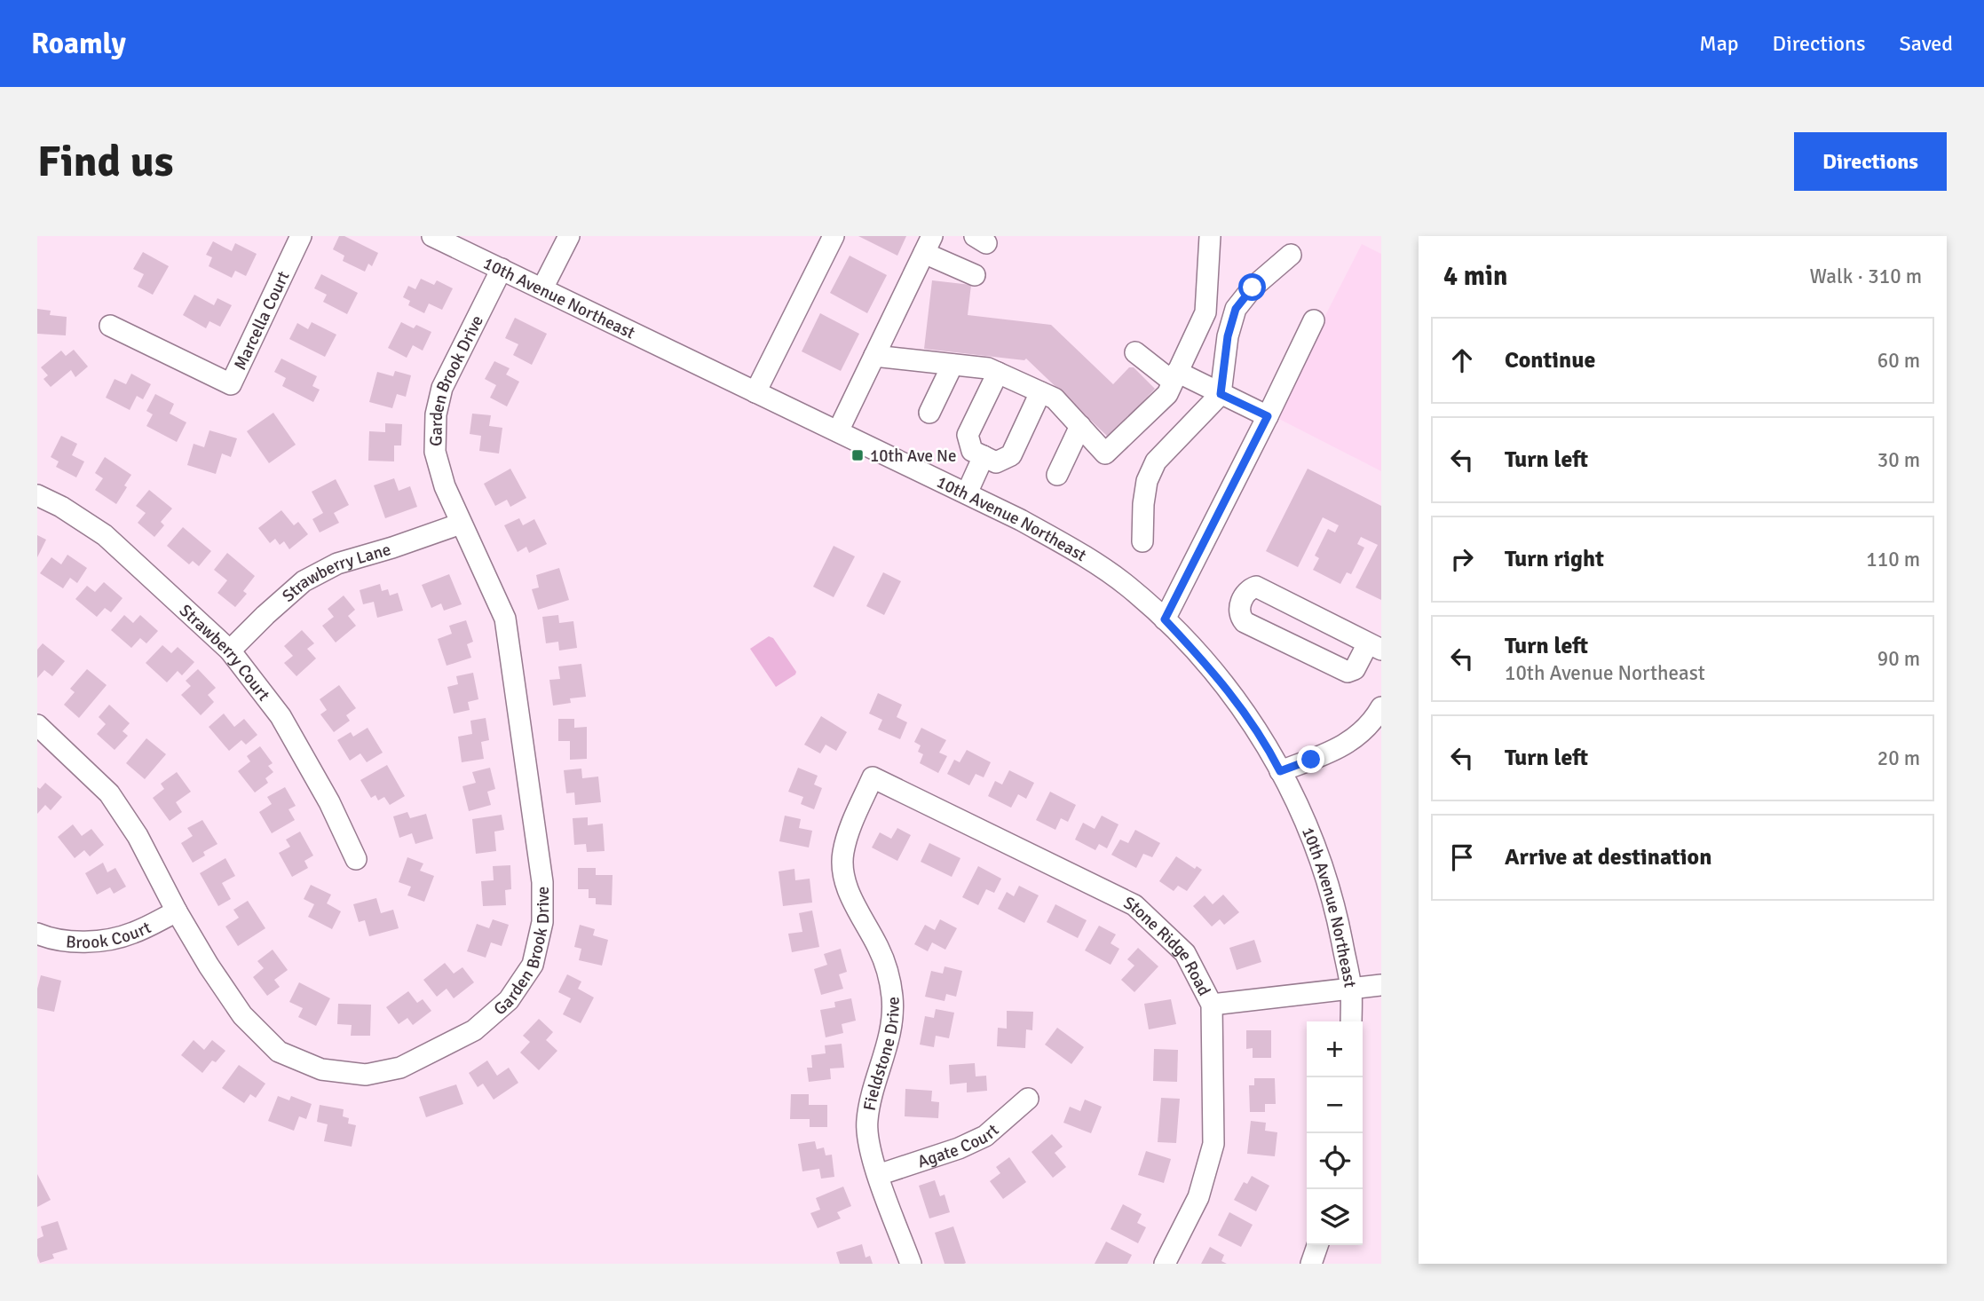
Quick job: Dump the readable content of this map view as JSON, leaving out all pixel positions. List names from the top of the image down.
{
  "streets": {
    "street": [
      "10th Avenue Northeast",
      "Marcella Court",
      "Garden Brook Drive",
      "Strawberry Lane",
      "Strawberry Court",
      "Brook Court",
      "Stone Ridge Road",
      "Fieldstone Drive",
      "Agate Court"
    ]
  },
  "crossings": [
    ["10th Avenue Northeast", "Garden Brook Drive"],
    ["Garden Brook Drive", "Strawberry Lane"],
    ["Garden Brook Drive", "Brook Court"],
    ["Strawberry Lane", "Strawberry Court"],
    ["Stone Ridge Road", "Fieldstone Drive"],
    ["Fieldstone Drive", "Agate Court"]
  ],
  "places": {
    "transit": ["10th Ave Ne"]
  },
  "page": {
    "header": "Roamly",
    "nav": ["Map", "Directions", "Saved"],
    "buttons": "Directions",
    "title": "Find us",
    "heading": ["4 min", "Walk · 310 m"],
    "list": [
      ["Continue", "60 m"],
      ["Turn left", "30 m"],
      ["Turn right", "110 m"],
      ["Turn left", "10th Avenue Northeast", "90 m"],
      ["Turn left", "20 m"],
      "Arrive at destination"
    ],
    "map_buttons": ["+", "−"]
  }
}
